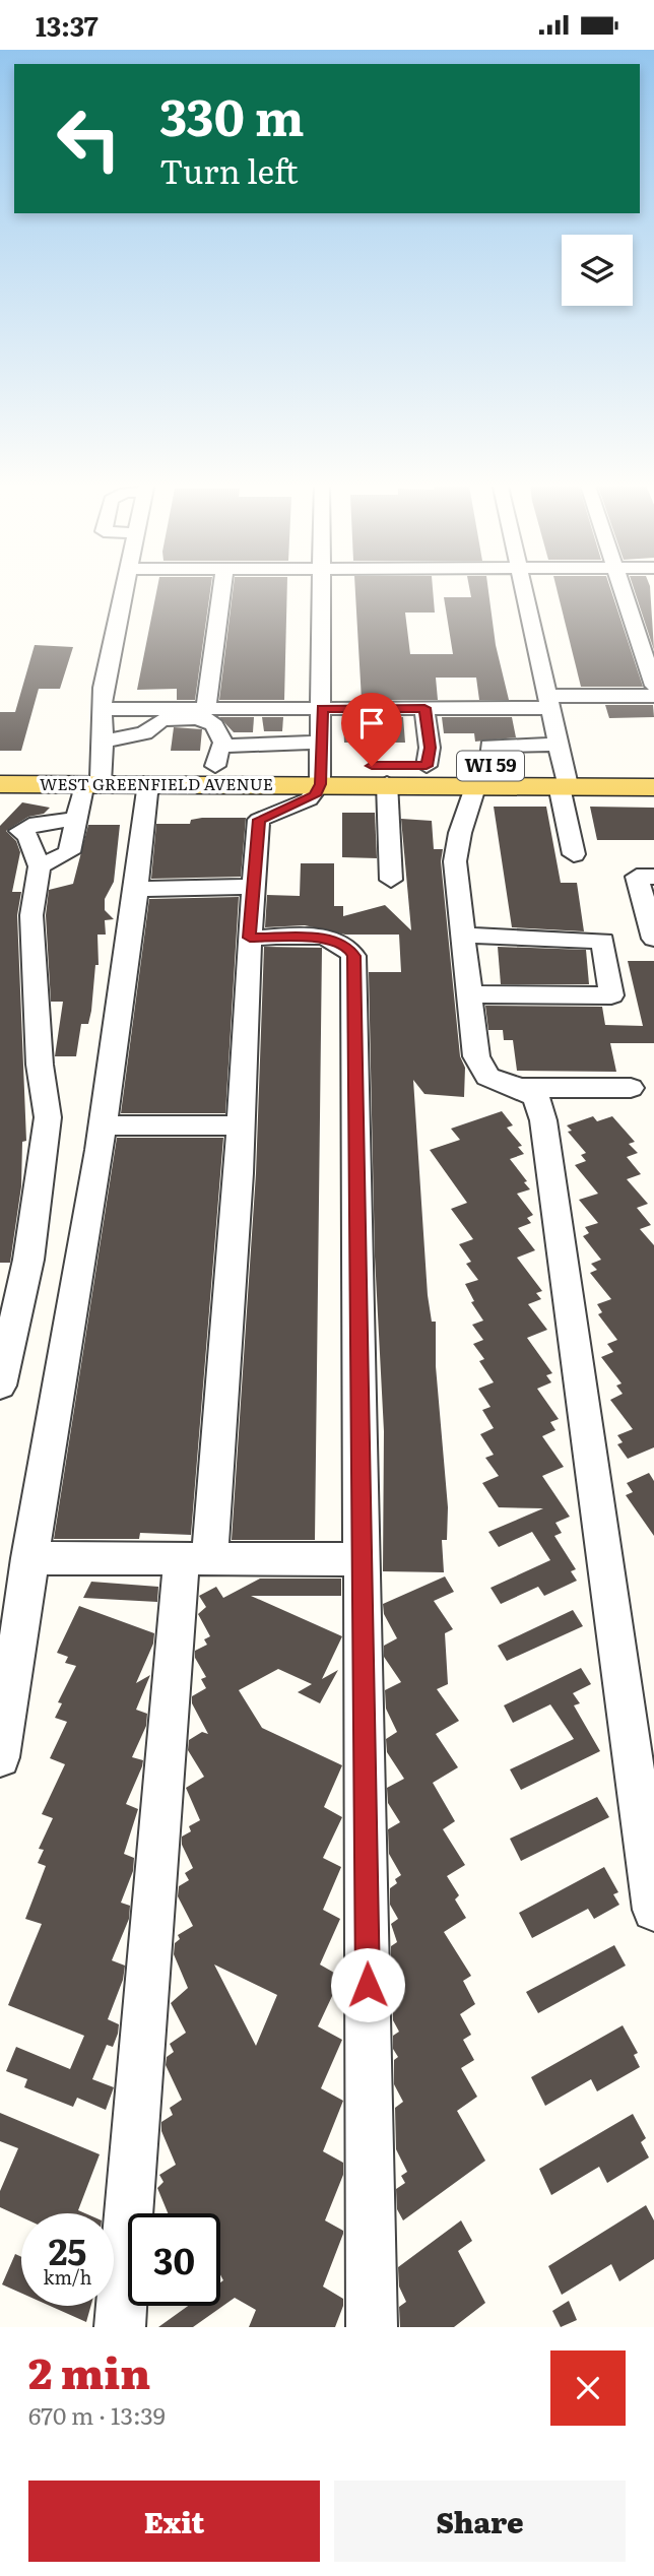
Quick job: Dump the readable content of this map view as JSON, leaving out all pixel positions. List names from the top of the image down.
{
  "streets": {
    "main road": ["WI 59", "WEST GREENFIELD AVENUE"]
  },
  "page": {
    "status": "13:37",
    "turn": ["330 m", "Turn left"],
    "speed": "25 km/h",
    "limit": "30",
    "heading": ["2 min", "670 m · 13:39"],
    "buttons": ["Exit", "Share"]
  }
}
